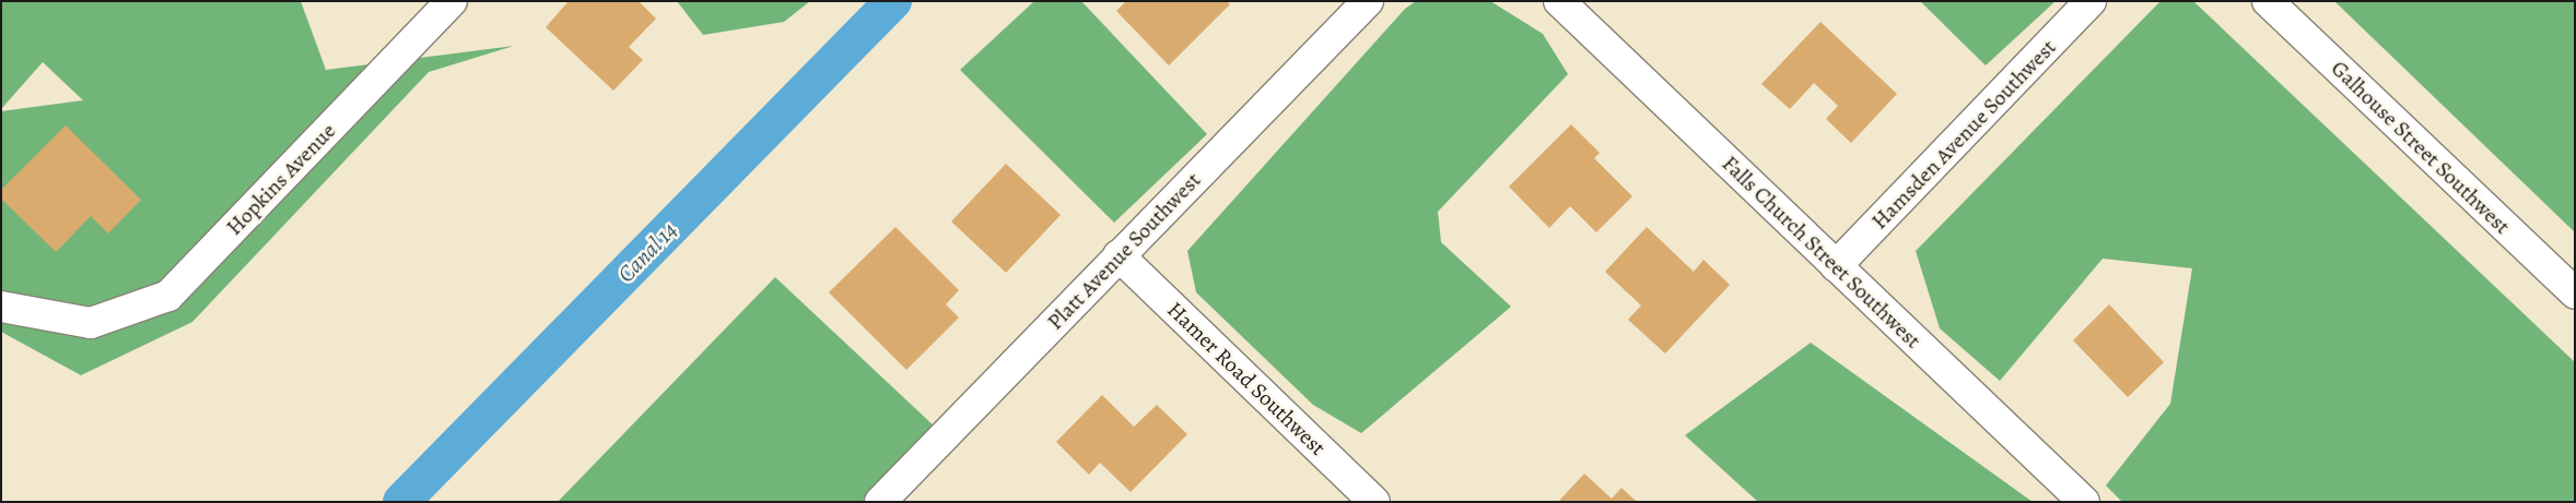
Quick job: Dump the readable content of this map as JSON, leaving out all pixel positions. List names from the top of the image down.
{
  "streets": {
    "street": [
      "Hamsden Avenue Southwest",
      "Galhouse Street Southwest",
      "Hopkins Avenue",
      "Platt Avenue Southwest",
      "Falls Church Street Southwest",
      "Hamer Road Southwest"
    ]
  },
  "crossings": [
    ["Hamsden Avenue Southwest", "Falls Church Street Southwest"],
    ["Platt Avenue Southwest", "Hamer Road Southwest"]
  ],
  "water": ["Canal 14"]
}
